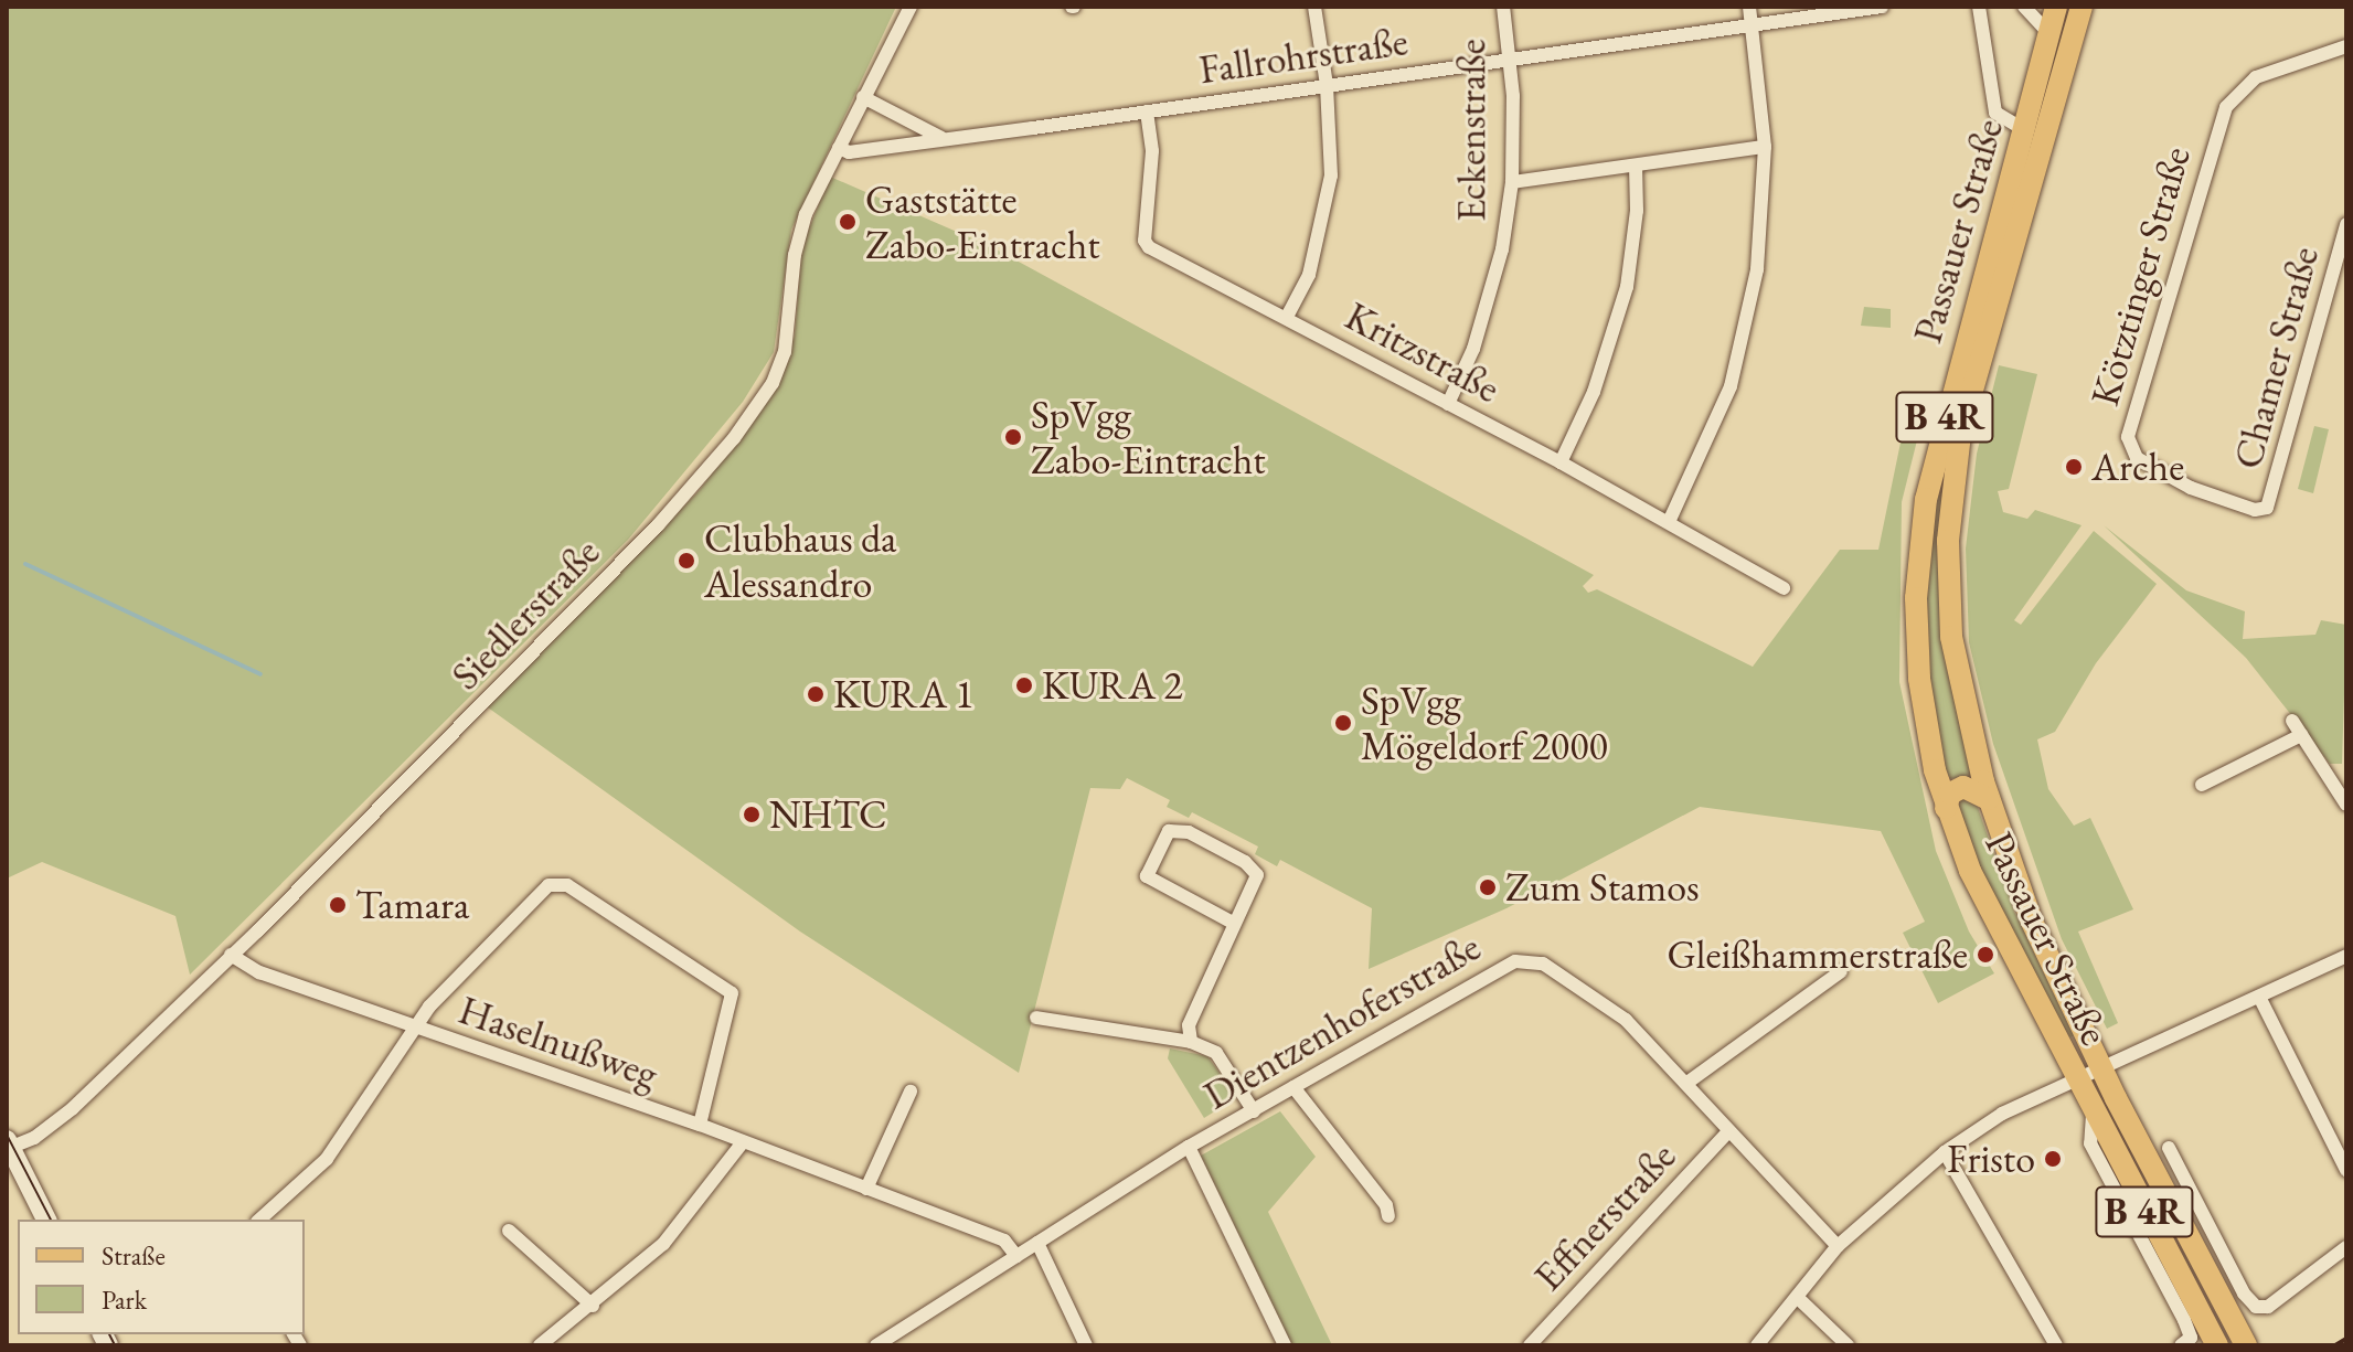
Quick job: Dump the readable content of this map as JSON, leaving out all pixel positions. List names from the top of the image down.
{
  "streets": {
    "main road": ["Passauer Straße", "B 4R"],
    "street": [
      "Fallrohrstraße",
      "Eckenstraße",
      "Kötztinger Straße",
      "Kritzstraße",
      "Chamer Straße",
      "Siedlerstraße",
      "Dientzenhoferstraße",
      "Haselnußweg",
      "Effnerstraße"
    ]
  },
  "crossings": [
    ["Fallrohrstraße", "Eckenstraße"],
    ["Fallrohrstraße", "Kritzstraße"],
    ["Fallrohrstraße", "Siedlerstraße"],
    ["Eckenstraße", "Kritzstraße"],
    ["Passauer Straße", "B 4R"],
    ["Kötztinger Straße", "Chamer Straße"],
    ["Siedlerstraße", "Haselnußweg"],
    ["Dientzenhoferstraße", "Haselnußweg"],
    ["Dientzenhoferstraße", "Effnerstraße"]
  ],
  "places": [
    "Gaststätte Zabo-Eintracht",
    "SpVgg Zabo-Eintracht",
    "Arche",
    "Clubhaus da Alessandro",
    "KURA 2",
    "KURA 1",
    "SpVgg Mögeldorf 2000",
    "NHTC",
    "Zum Stamos",
    "Tamara",
    "Gleißhammerstraße",
    "Fristo"
  ],
  "legend": ["Straße", "Park"]
}
